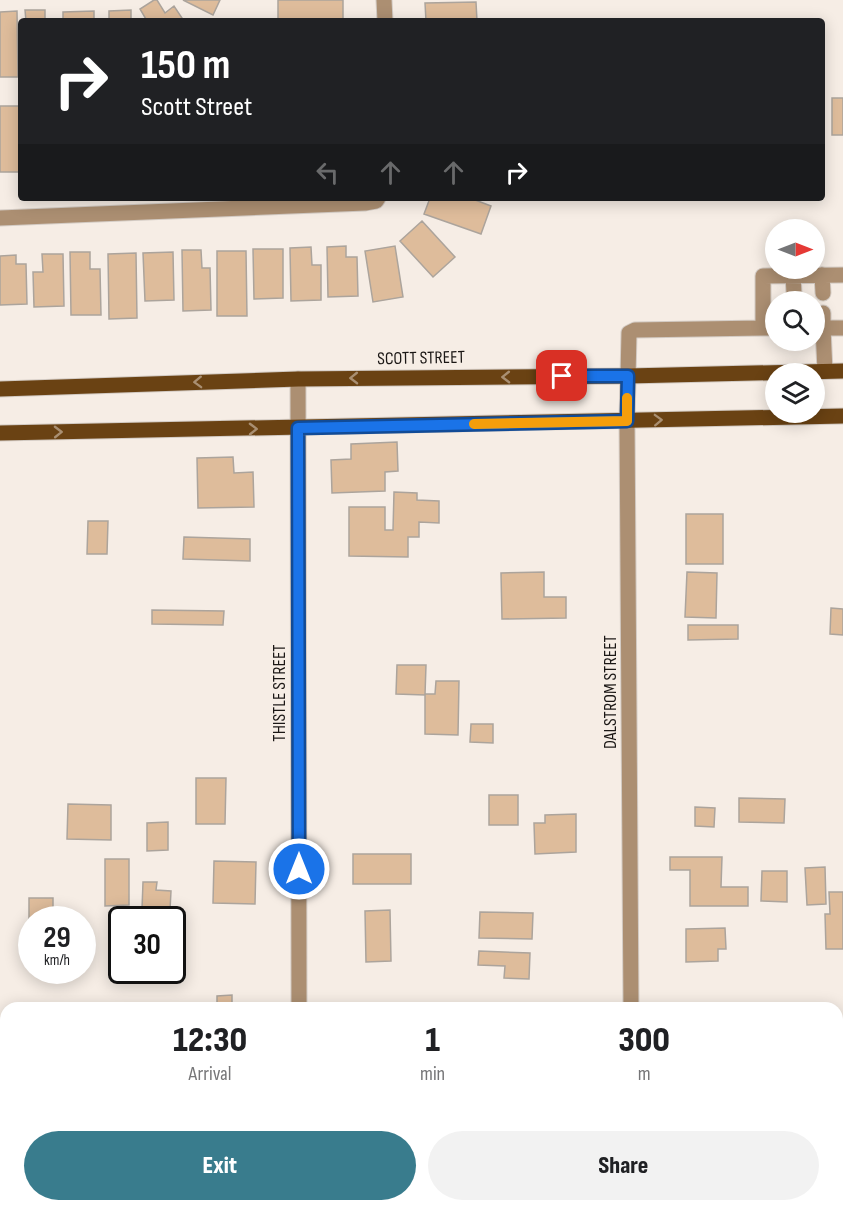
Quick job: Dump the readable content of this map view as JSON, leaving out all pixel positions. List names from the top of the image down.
{
  "streets": {
    "main road": ["SCOTT STREET"],
    "street": ["DALSTROM STREET", "THISTLE STREET"]
  },
  "crossings": [
    ["SCOTT STREET", "DALSTROM STREET"],
    ["SCOTT STREET", "THISTLE STREET"]
  ],
  "north": "right",
  "page": {
    "turn": ["150 m", "Scott Street"],
    "speed": "29 km/h",
    "limit": "30",
    "eta": [
      "12:30",
      "Arrival",
      "1",
      "min",
      "300",
      "m"
    ],
    "buttons": ["Exit", "Share"]
  }
}
